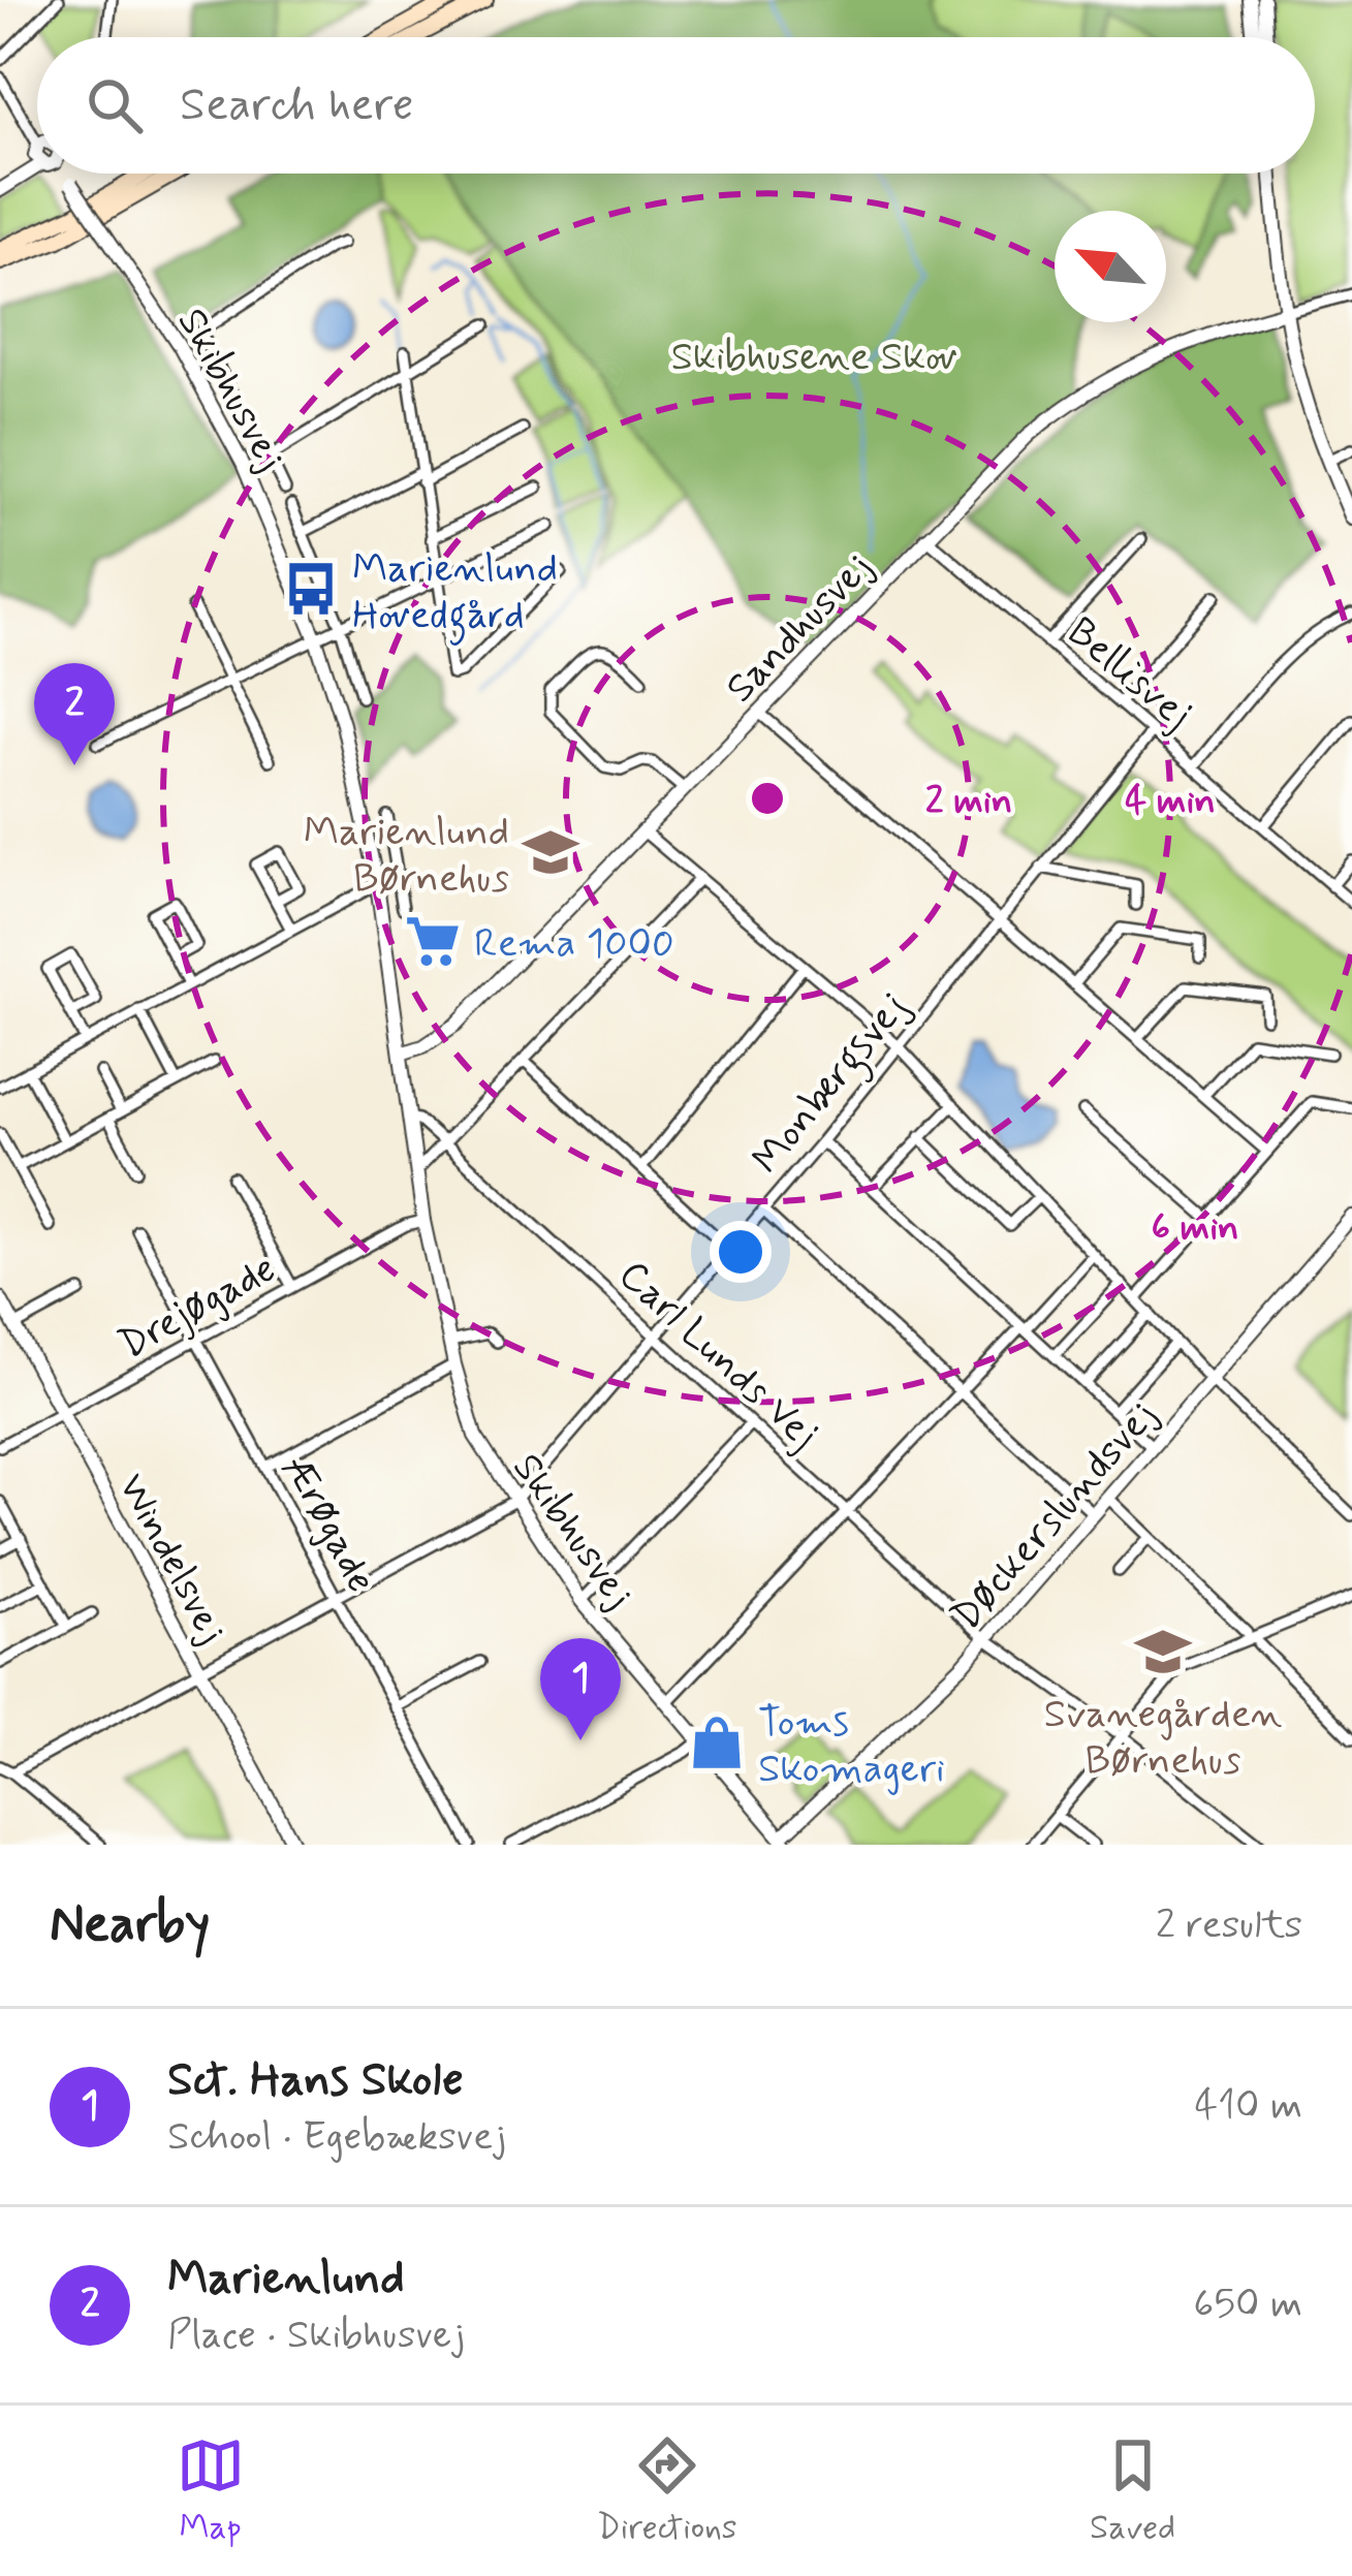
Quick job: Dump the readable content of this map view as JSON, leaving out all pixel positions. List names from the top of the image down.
{
  "streets": {
    "street": [
      "Skibhusvej",
      "Sandhusvej",
      "Bellisvej",
      "Monbergsvej",
      "Drejøgade",
      "Carl Lunds Vej",
      "Døckerslundsvej",
      "Ærøgade",
      "Windelsvej"
    ]
  },
  "crossings": [
    ["Skibhusvej", "Sandhusvej"],
    ["Skibhusvej", "Monbergsvej"],
    ["Skibhusvej", "Drejøgade"],
    ["Skibhusvej", "Carl Lunds Vej"],
    ["Skibhusvej", "Døckerslundsvej"],
    ["Sandhusvej", "Bellisvej"],
    ["Bellisvej", "Monbergsvej"],
    ["Monbergsvej", "Carl Lunds Vej"],
    ["Drejøgade", "Ærøgade"],
    ["Drejøgade", "Windelsvej"],
    ["Carl Lunds Vej", "Døckerslundsvej"]
  ],
  "parks": ["Skibhusene Skov"],
  "places": {
    "bus stop": ["Marienlund Hovedgård"],
    "school or university": ["Marienlund Børnehus", "Svanegården Børnehus"],
    "supermarket": ["Rema 1000"],
    "shop": ["Toms Skomageri"]
  },
  "north": "top left",
  "page": {
    "search": "Search here",
    "pins": ["2", "1"],
    "heading": ["Nearby", "2 results"],
    "list": [
      {
        "mark": "1",
        "name": "Sct. Hans Skole",
        "note": "School · Egebæksvej",
        "value": "410 m"
      },
      {
        "mark": "2",
        "name": "Marienlund",
        "note": "Place · Skibhusvej",
        "value": "650 m"
      }
    ],
    "nav": ["Map", "Directions", "Saved"]
  },
  "rings": ["2 min", "4 min", "6 min"]
}
